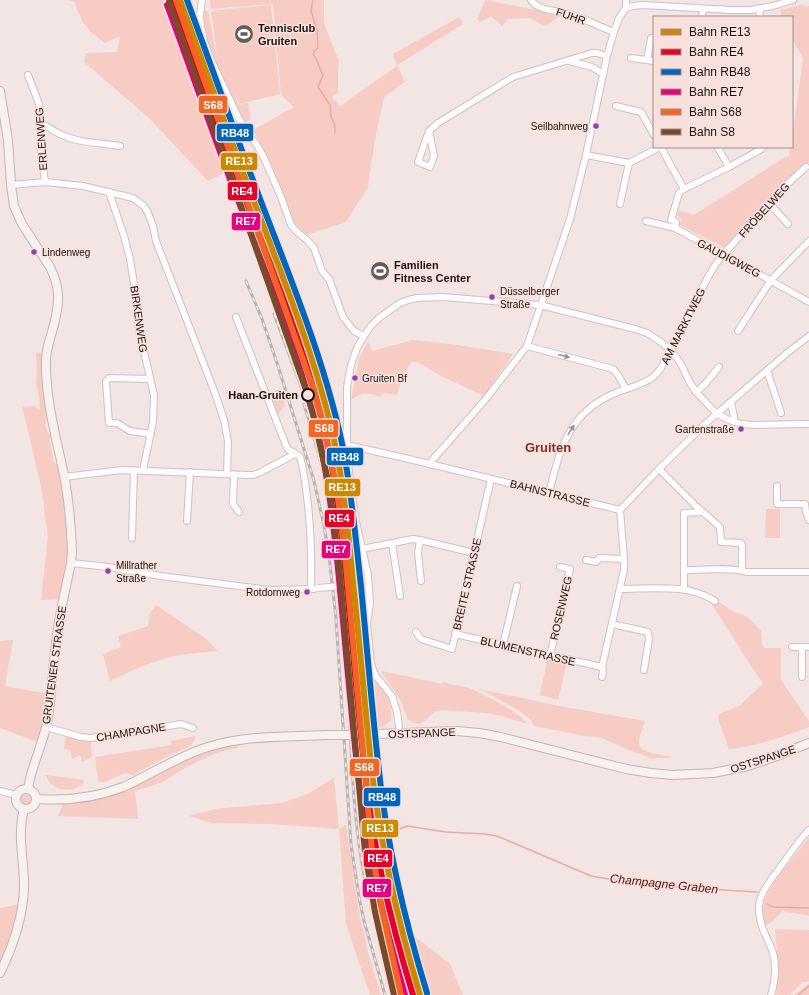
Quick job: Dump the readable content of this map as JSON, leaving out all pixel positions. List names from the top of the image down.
{
  "streets": {
    "main road": ["GRUITENER STRASSE", "OSTSPANGE"],
    "street": [
      "FUHR",
      "ERLENWEG",
      "FRÖBELWEG",
      "GAUDIGWEG",
      "BIRKENWEG",
      "AM MARKTWEG",
      "BAHNSTRASSE",
      "BREITE STRASSE",
      "ROSENWEG",
      "BLUMENSTRASSE",
      "CHAMPAGNE"
    ]
  },
  "crossings": [
    ["FRÖBELWEG", "GAUDIGWEG"],
    ["FRÖBELWEG", "AM MARKTWEG"],
    ["GAUDIGWEG", "AM MARKTWEG"],
    ["AM MARKTWEG", "BAHNSTRASSE"],
    ["BAHNSTRASSE", "BREITE STRASSE"],
    ["BREITE STRASSE", "BLUMENSTRASSE"],
    ["ROSENWEG", "BLUMENSTRASSE"],
    ["GRUITENER STRASSE", "CHAMPAGNE"],
    ["GRUITENER STRASSE", "OSTSPANGE"]
  ],
  "one_way": ["AM MARKTWEG"],
  "districts": ["Gruiten"],
  "water": ["Champagne Graben"],
  "places": {
    "sports": ["Tennisclub Gruiten", "Familien Fitness Center"],
    "other": [
      "Seilbahnweg",
      "Lindenweg",
      "Düsselberger Straße",
      "Gruiten Bf",
      "Haan-Gruiten",
      "Gartenstraße",
      "Millrather Straße",
      "Rotdornweg"
    ]
  },
  "lines": [
    "rail line RE13",
    "rail line RB48",
    "rail line S68",
    "rail line RE4",
    "rail line S8",
    "rail line RE7"
  ],
  "legend": [
    "Bahn RE13",
    "Bahn RE4",
    "Bahn RB48",
    "Bahn RE7",
    "Bahn S68",
    "Bahn S8"
  ]
}
